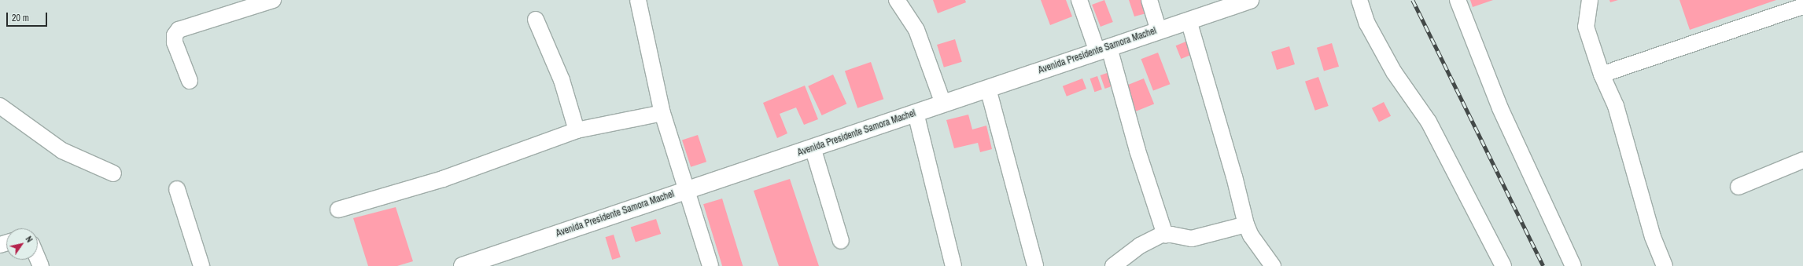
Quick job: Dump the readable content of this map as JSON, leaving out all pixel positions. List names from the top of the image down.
{
  "streets": {
    "main road": ["Avenida Presidente Samora Machel"]
  },
  "scale_bar": "20 m",
  "north": "top right"
}
